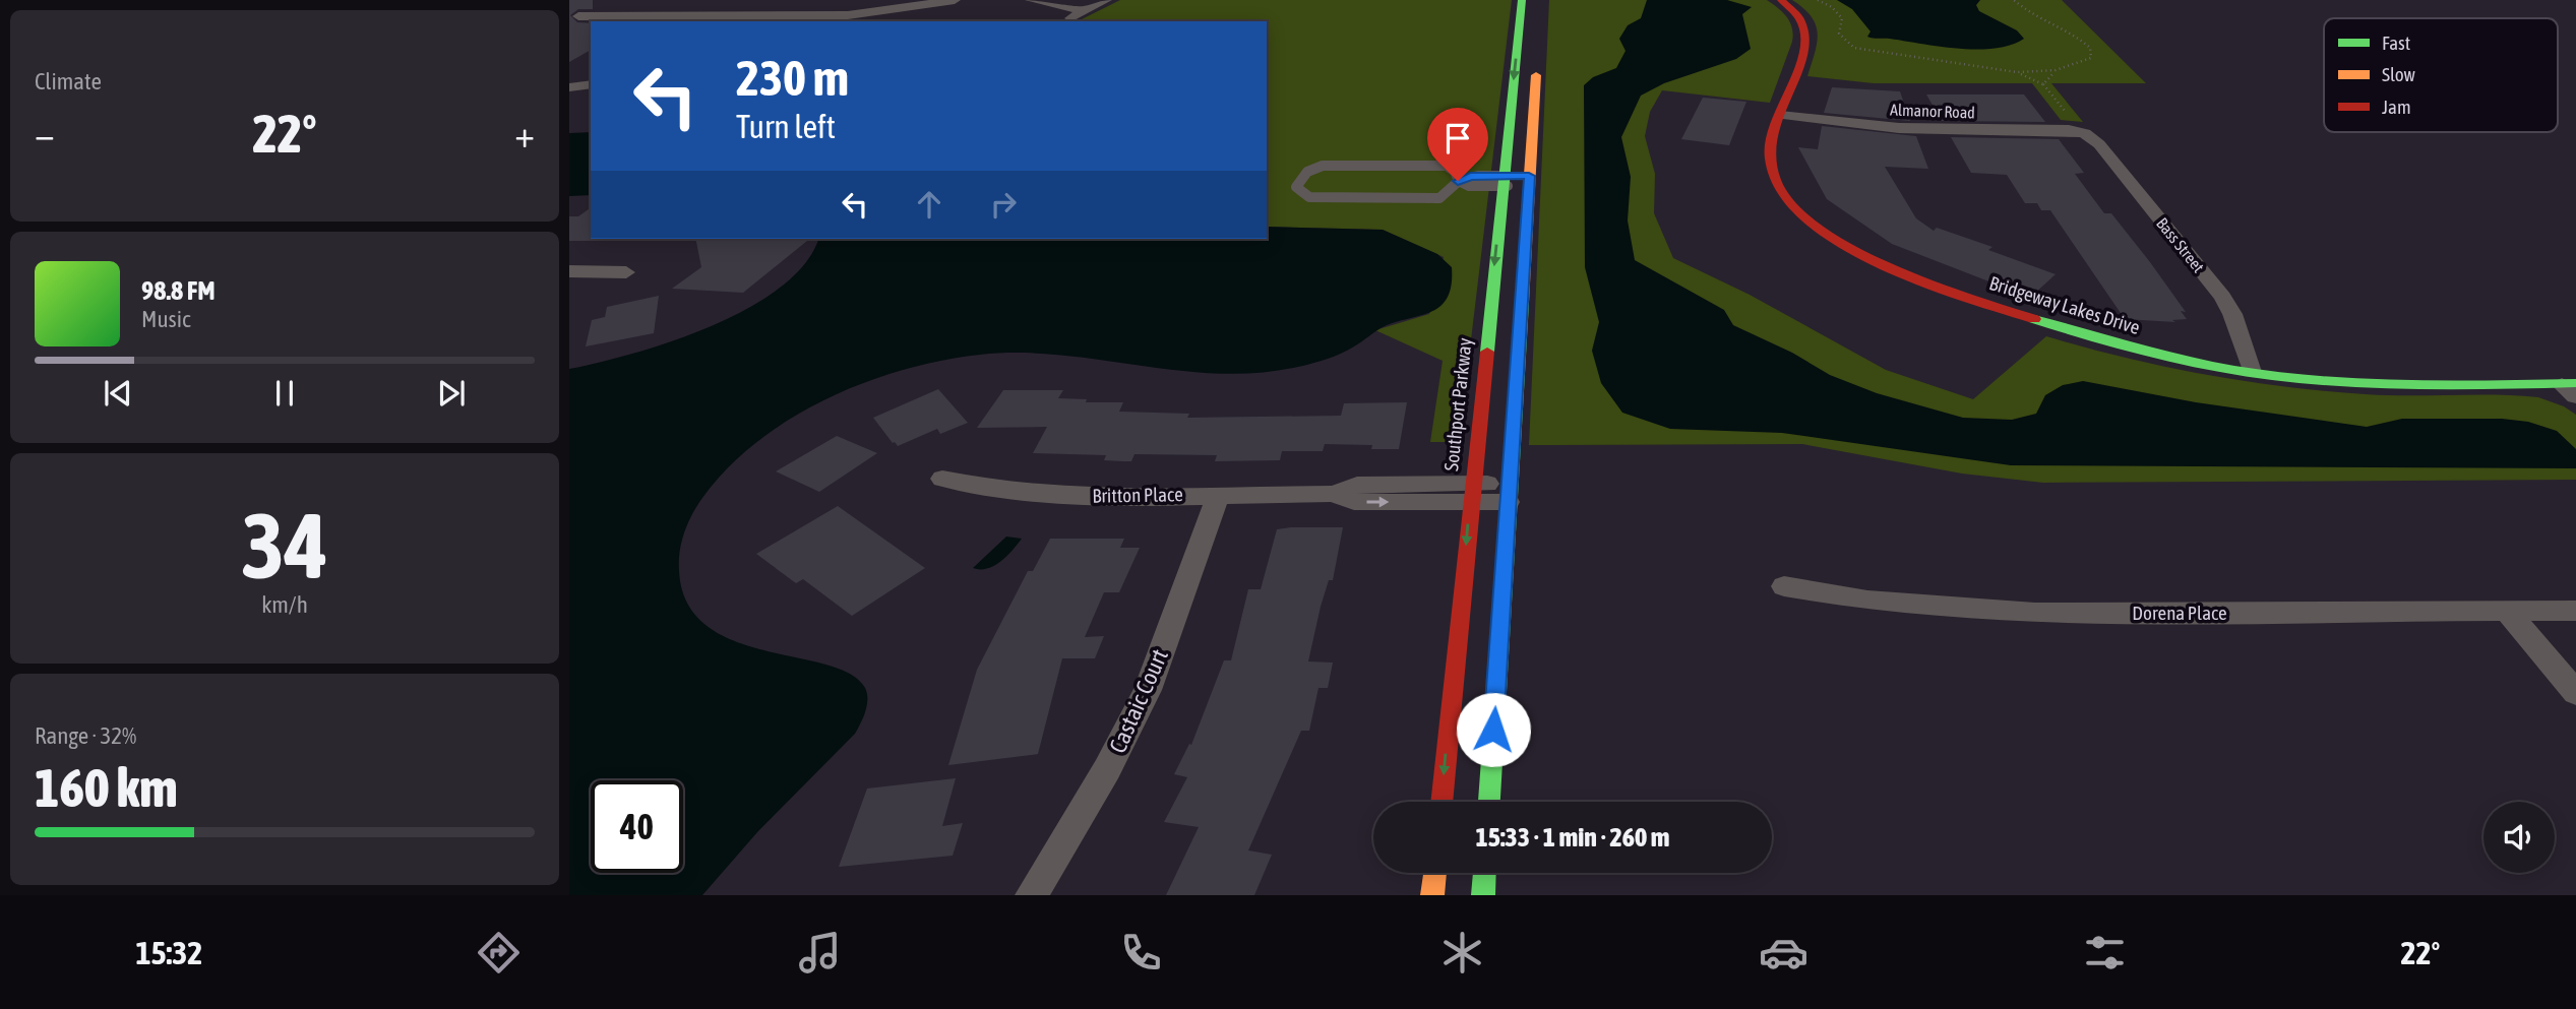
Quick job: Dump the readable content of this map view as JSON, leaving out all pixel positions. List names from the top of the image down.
{
  "streets": {
    "street": [
      "Almanor Road",
      "Bass Street",
      "Bridgeway Lakes Drive",
      "Southport Parkway",
      "Britton Place",
      "Dorena Place",
      "Castaic Court"
    ]
  },
  "crossings": [
    ["Almanor Road", "Bass Street"],
    ["Almanor Road", "Bridgeway Lakes Drive"],
    ["Bass Street", "Bridgeway Lakes Drive"],
    ["Southport Parkway", "Britton Place"],
    ["Britton Place", "Castaic Court"]
  ],
  "legend": ["Fast", "Slow", "Jam"],
  "page": {
    "tile": [
      "Climate",
      ["34", "km/h"],
      ["Range · 32%", "160 km"]
    ],
    "turn": ["230 m", "Turn left"],
    "heat": ["−", "22°", "+"],
    "song": ["98.8 FM", "Music"],
    "limit": "40",
    "trip": "15:33 · 1 min · 260 m",
    "tabs": ["15:32", "22°"]
  }
}
